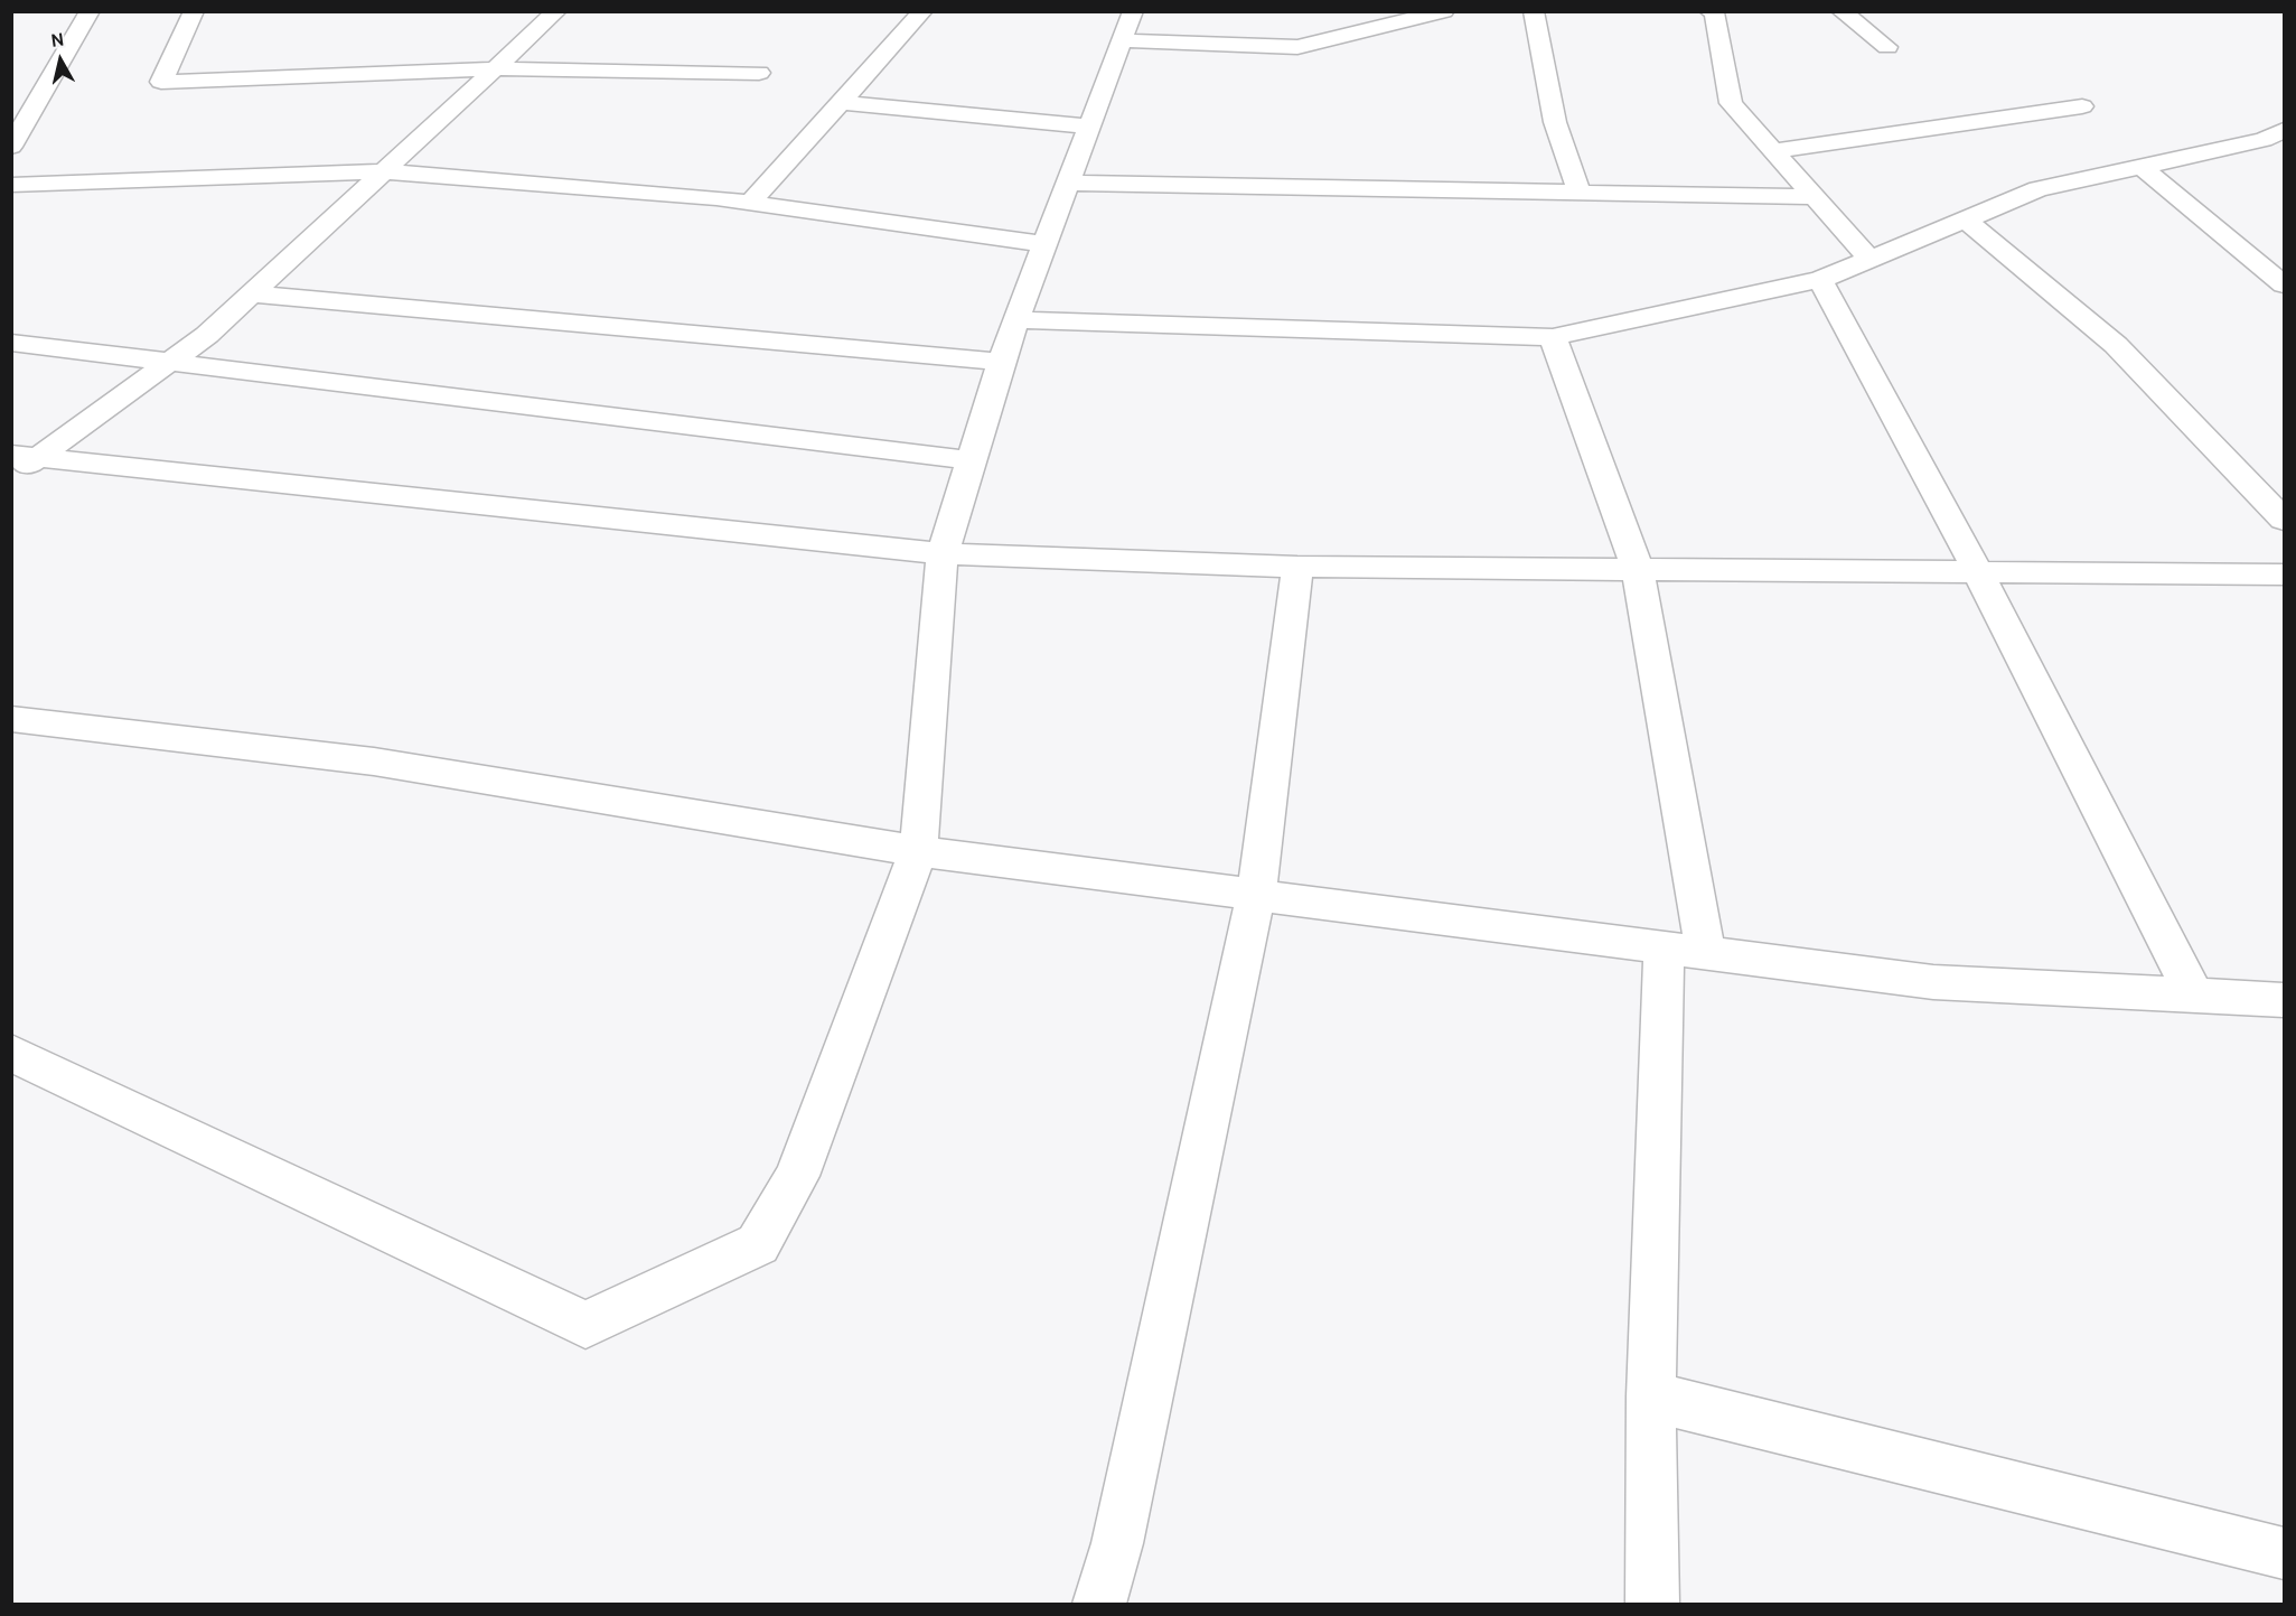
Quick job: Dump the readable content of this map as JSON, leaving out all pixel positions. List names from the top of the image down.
{
  "north": "top"
}
